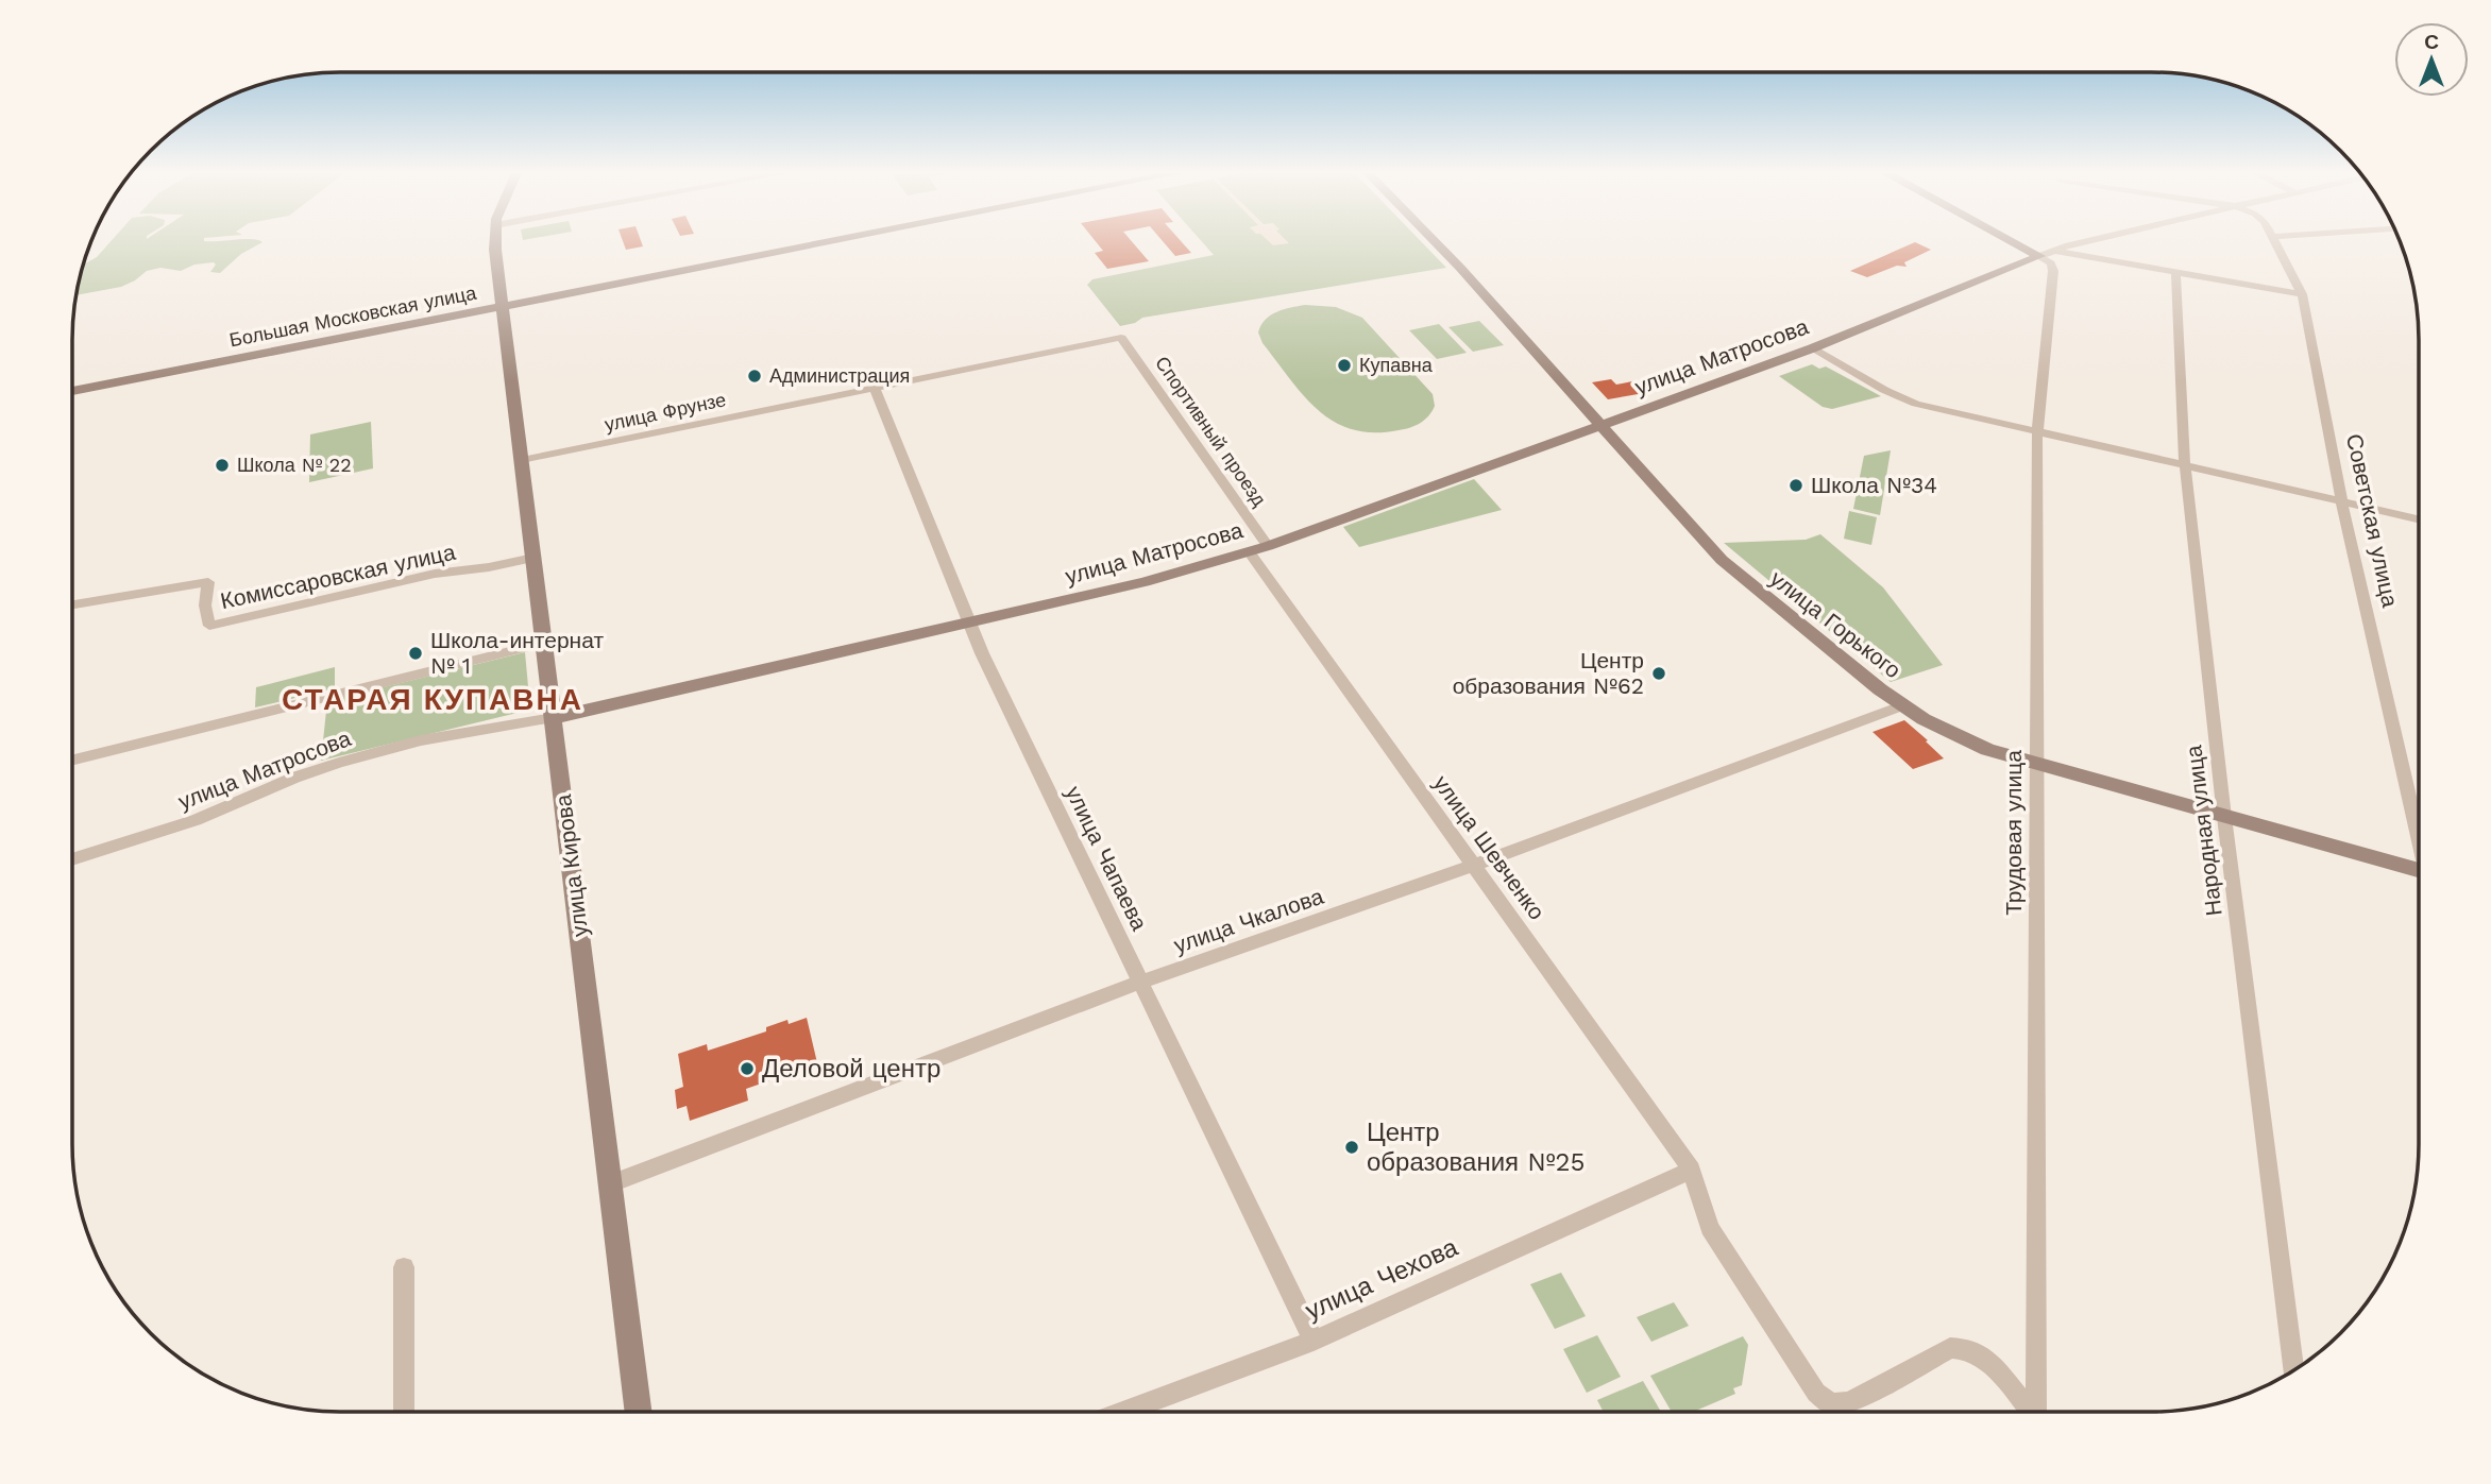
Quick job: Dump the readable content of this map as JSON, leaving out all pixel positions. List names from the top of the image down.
{
  "streets": {
    "street": [
      "Большая Московская улица",
      "улица Матросова",
      "улица Фрунзе",
      "Спортивный проезд",
      "Советская улица",
      "Комиссаровская улица",
      "улица Горького",
      "Народная улица",
      "Трудовая улица",
      "улица Шевченко",
      "улица Чапаева",
      "улица Кирова",
      "улица Чкалова",
      "улица Чехова"
    ]
  },
  "crossings": [
    ["Большая Московская улица", "улица Кирова"],
    ["улица Матросова", "Спортивный проезд"],
    ["улица Матросова", "улица Горького"],
    ["улица Матросова", "Трудовая улица"],
    ["улица Матросова", "улица Шевченко"],
    ["улица Матросова", "улица Чапаева"],
    ["улица Матросова", "улица Кирова"],
    ["улица Фрунзе", "Спортивный проезд"],
    ["улица Фрунзе", "улица Чапаева"],
    ["улица Фрунзе", "улица Кирова"],
    ["Комиссаровская улица", "улица Кирова"],
    ["улица Горького", "Народная улица"],
    ["улица Горького", "Трудовая улица"],
    ["улица Горького", "улица Чкалова"],
    ["улица Шевченко", "улица Чкалова"],
    ["улица Шевченко", "улица Чехова"],
    ["улица Чапаева", "улица Чкалова"],
    ["улица Чапаева", "улица Чехова"],
    ["улица Кирова", "улица Чкалова"]
  ],
  "districts": ["СТАРАЯ КУПАВНА"],
  "places": [
    "Купавна",
    "Администрация",
    "Школа № 22",
    "Школа №34",
    "Школа-интернат № 1",
    "Центр образования №62",
    "Деловой центр",
    "Центр образования №25"
  ],
  "north": "top"
}
